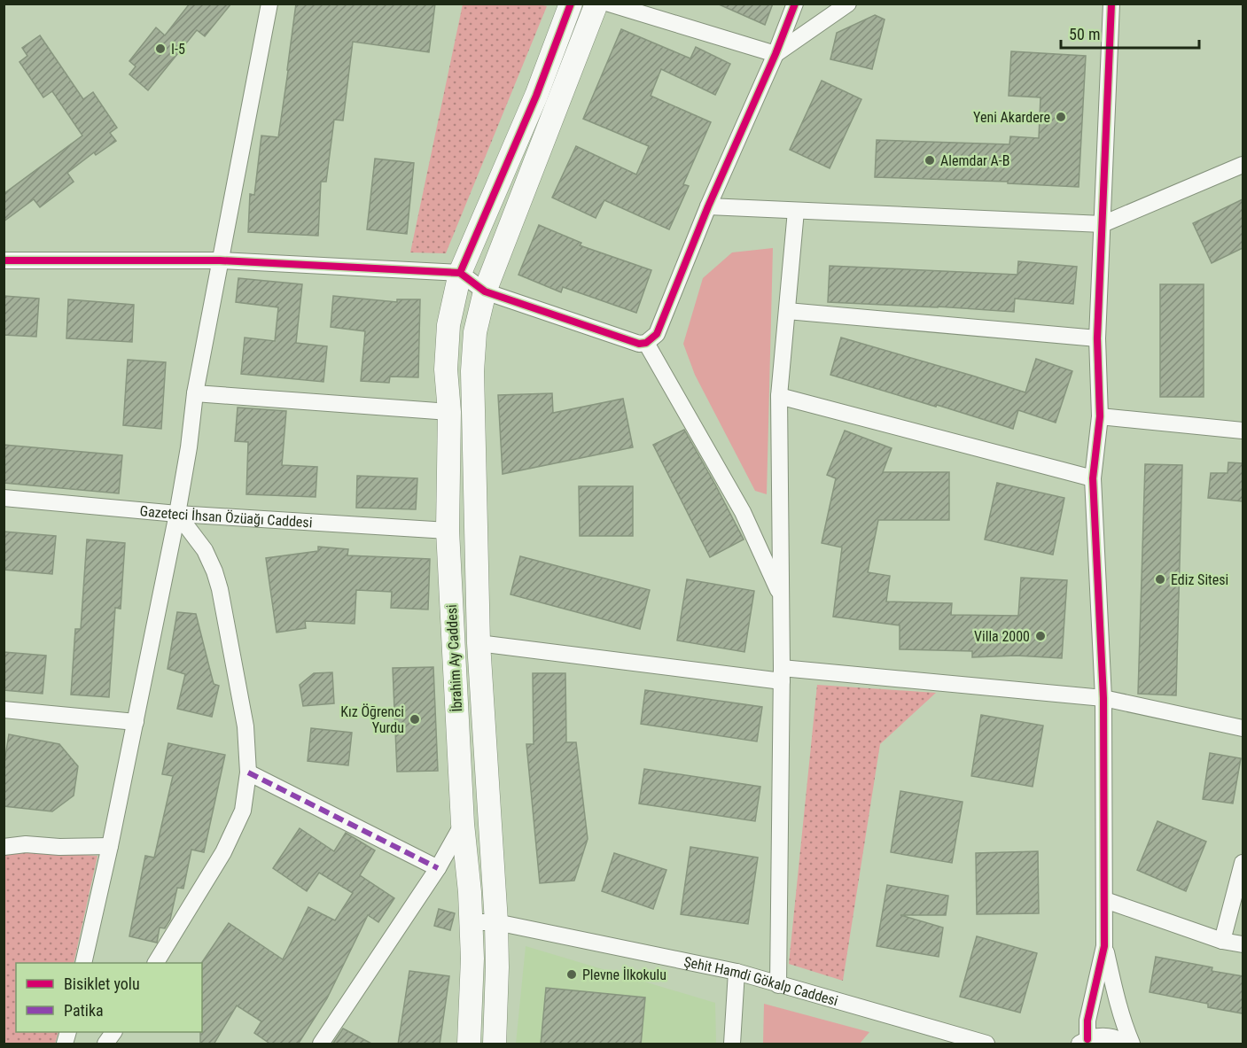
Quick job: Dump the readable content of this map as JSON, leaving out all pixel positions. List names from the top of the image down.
{
  "streets": {
    "main road": ["İbrahim Ay Caddesi"],
    "street": ["Gazeteci İhsan Özüağı Caddesi", "Şehit Hamdi Gökalp Caddesi"]
  },
  "crossings": [
    ["Gazeteci İhsan Özüağı Caddesi", "İbrahim Ay Caddesi"],
    ["İbrahim Ay Caddesi", "Şehit Hamdi Gökalp Caddesi"]
  ],
  "places": [
    "I-5",
    "Yeni Akardere",
    "Alemdar A-B",
    "Ediz Sitesi",
    "Villa 2000",
    "Kız Öğrenci Yurdu",
    "Plevne İlkokulu"
  ],
  "legend": ["Bisiklet yolu", "Patika"],
  "scale_bar": "50 m"
}
